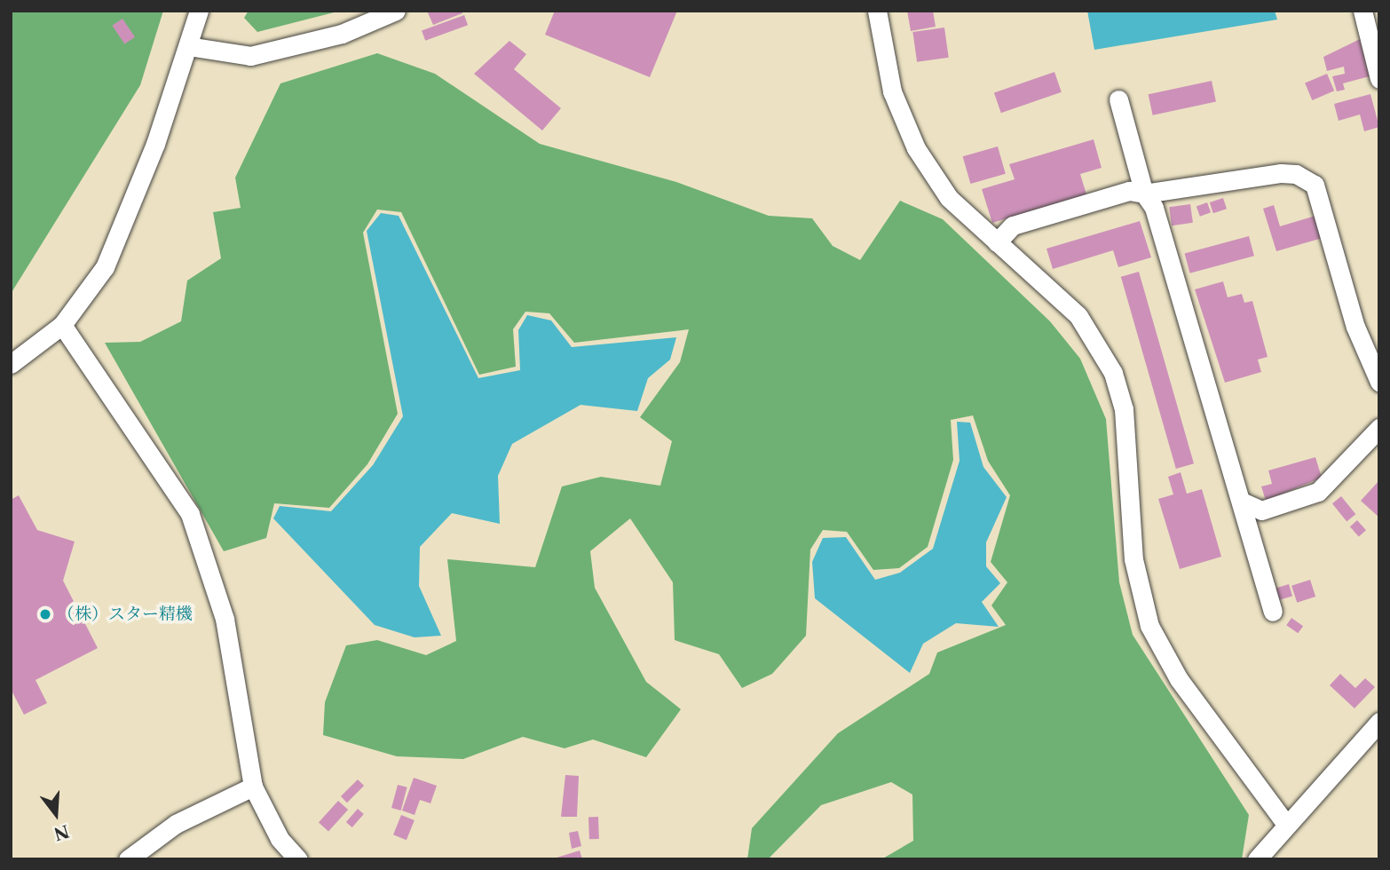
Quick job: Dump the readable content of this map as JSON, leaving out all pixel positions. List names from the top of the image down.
{
  "places": ["（株）スター精機"],
  "north": "bottom"
}
